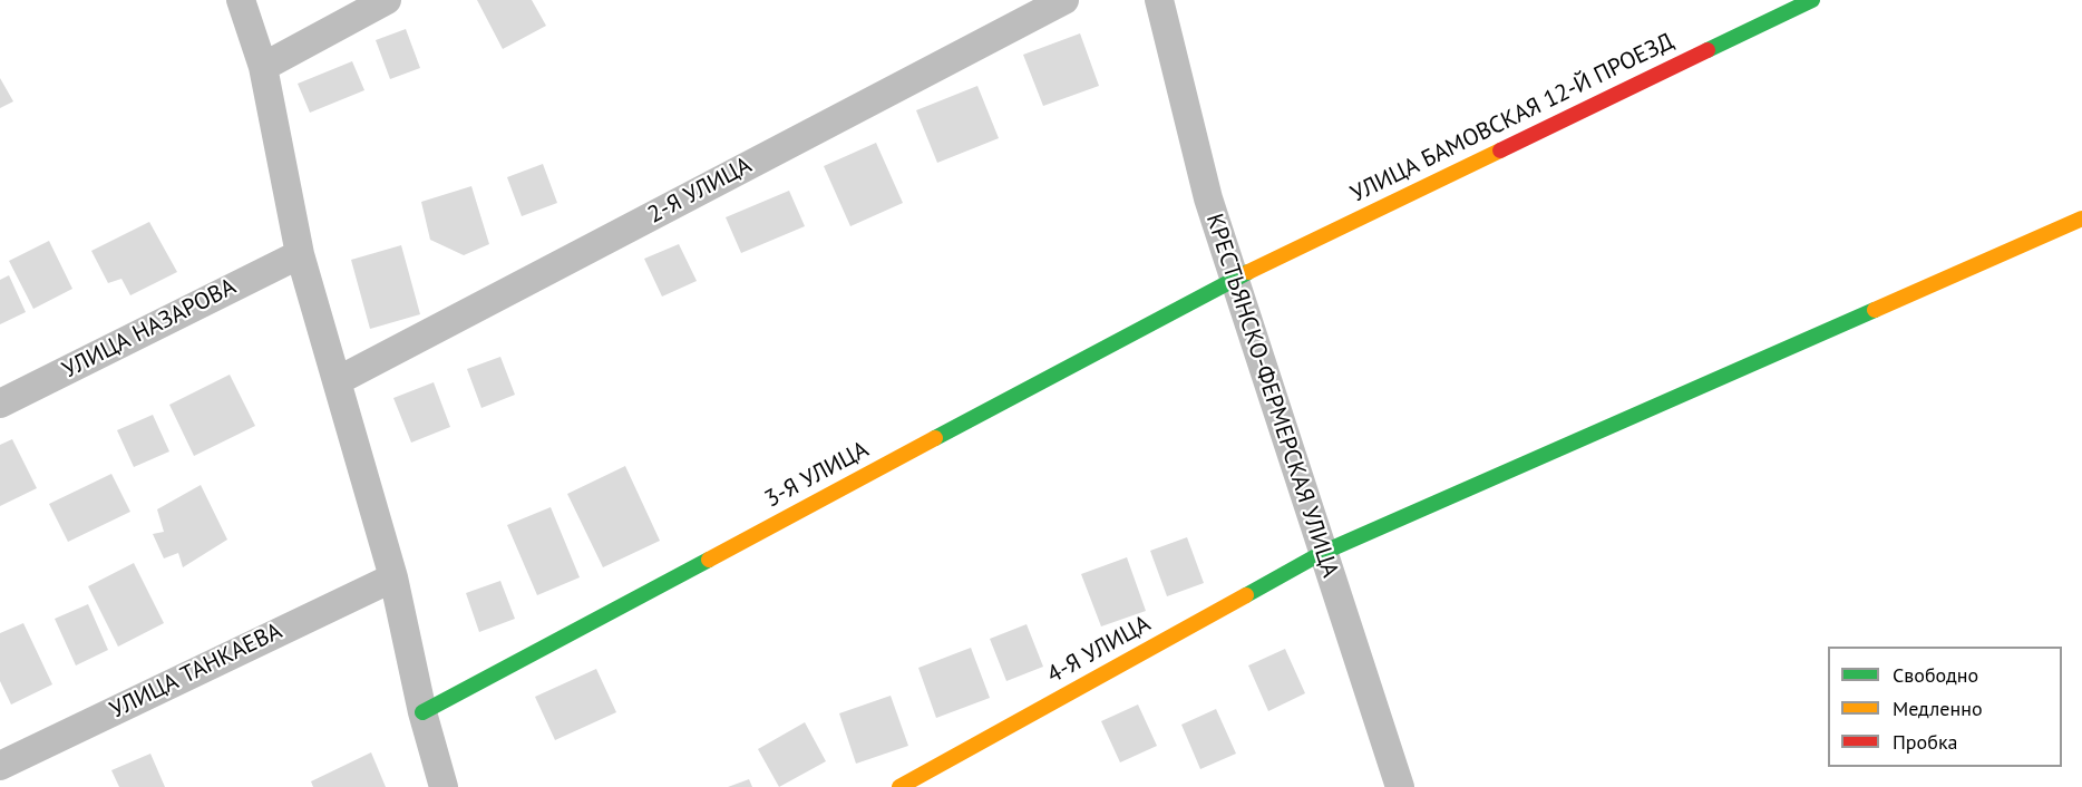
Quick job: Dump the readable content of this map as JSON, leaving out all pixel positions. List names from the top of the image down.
{
  "streets": {
    "street": [
      "УЛИЦА БАМОВСКАЯ 12-Й ПРОЕЗД",
      "2-Я УЛИЦА",
      "УЛИЦА НАЗАРОВА",
      "КРЕСТЬЯНСКО-ФЕРМЕРСКАЯ УЛИЦА",
      "3-Я УЛИЦА",
      "4-Я УЛИЦА",
      "УЛИЦА ТАНКАЕВА"
    ]
  },
  "crossings": [
    ["УЛИЦА БАМОВСКАЯ 12-Й ПРОЕЗД", "КРЕСТЬЯНСКО-ФЕРМЕРСКАЯ УЛИЦА"],
    ["УЛИЦА БАМОВСКАЯ 12-Й ПРОЕЗД", "3-Я УЛИЦА"],
    ["КРЕСТЬЯНСКО-ФЕРМЕРСКАЯ УЛИЦА", "3-Я УЛИЦА"],
    ["КРЕСТЬЯНСКО-ФЕРМЕРСКАЯ УЛИЦА", "4-Я УЛИЦА"]
  ],
  "legend": ["Свободно", "Медленно", "Пробка"]
}
